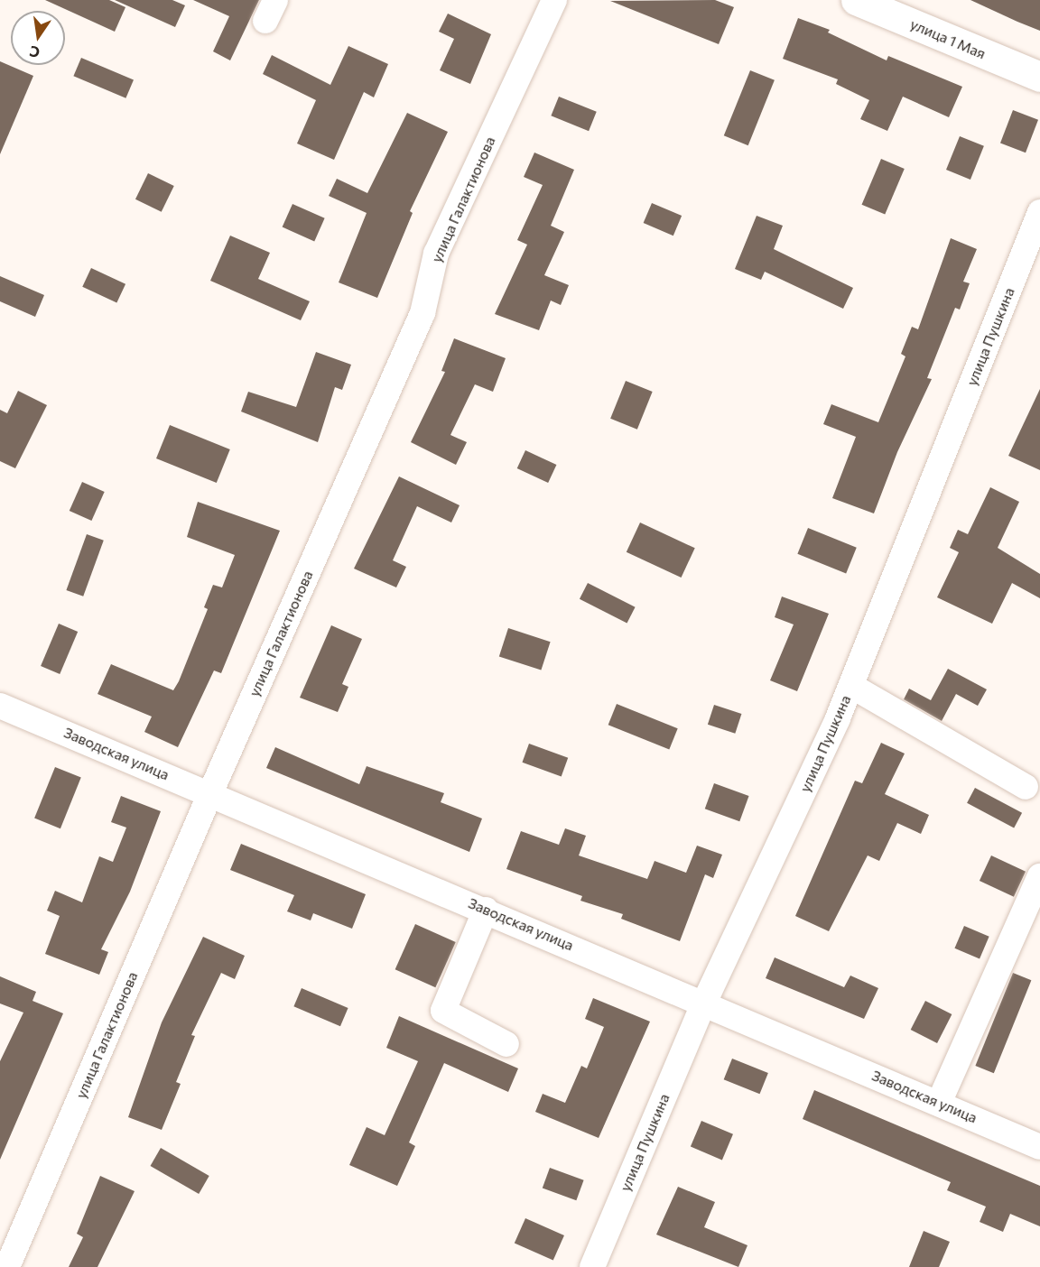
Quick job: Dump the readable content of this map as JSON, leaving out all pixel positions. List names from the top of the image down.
{
  "streets": {
    "main road": ["улица 1 Мая"],
    "street": ["улица Галактионова", "улица Пушкина", "Заводская улица"]
  },
  "crossings": [
    ["улица Галактионова", "Заводская улица"],
    ["улица Пушкина", "Заводская улица"]
  ],
  "north": "bottom"
}
